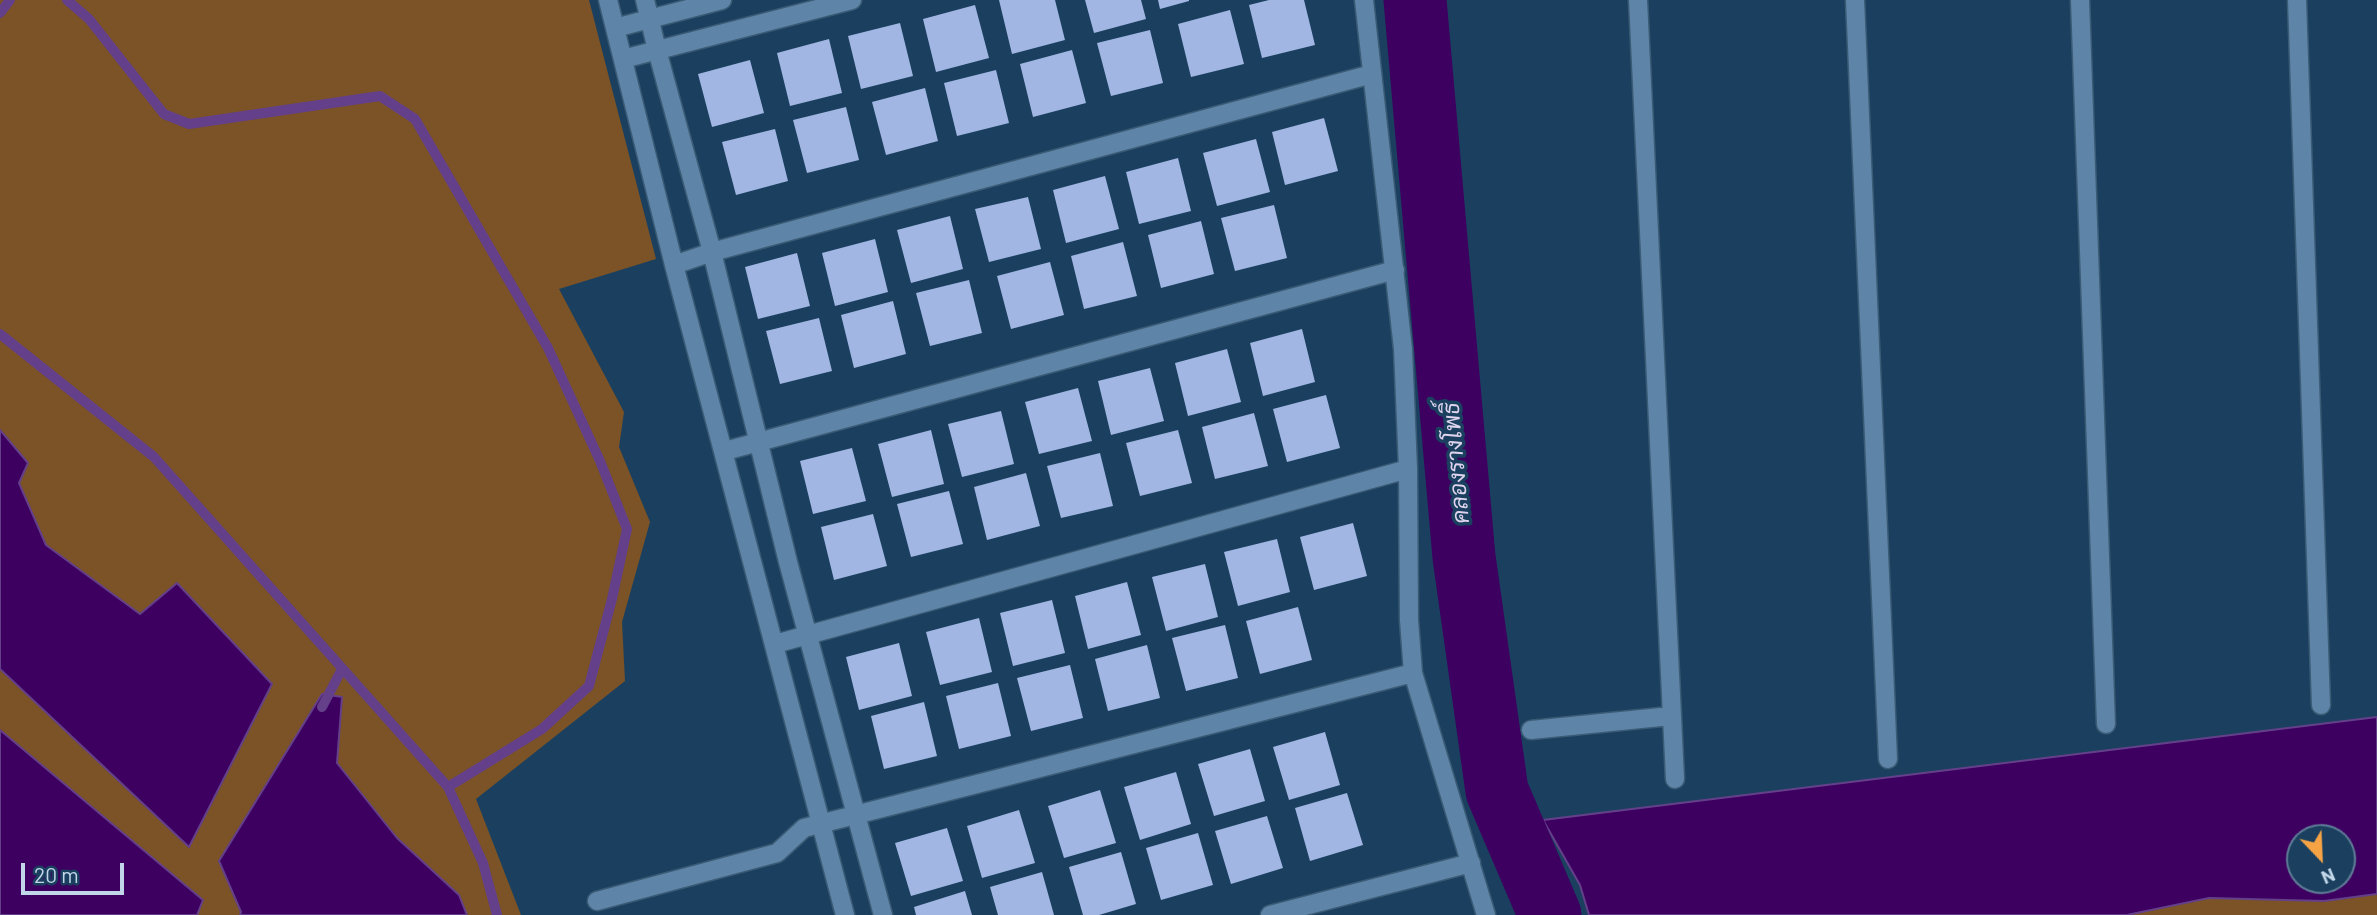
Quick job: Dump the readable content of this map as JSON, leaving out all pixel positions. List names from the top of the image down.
{
  "water": ["คลองรางโพธิ์"],
  "scale_bar": "20 m",
  "north": "bottom right"
}
